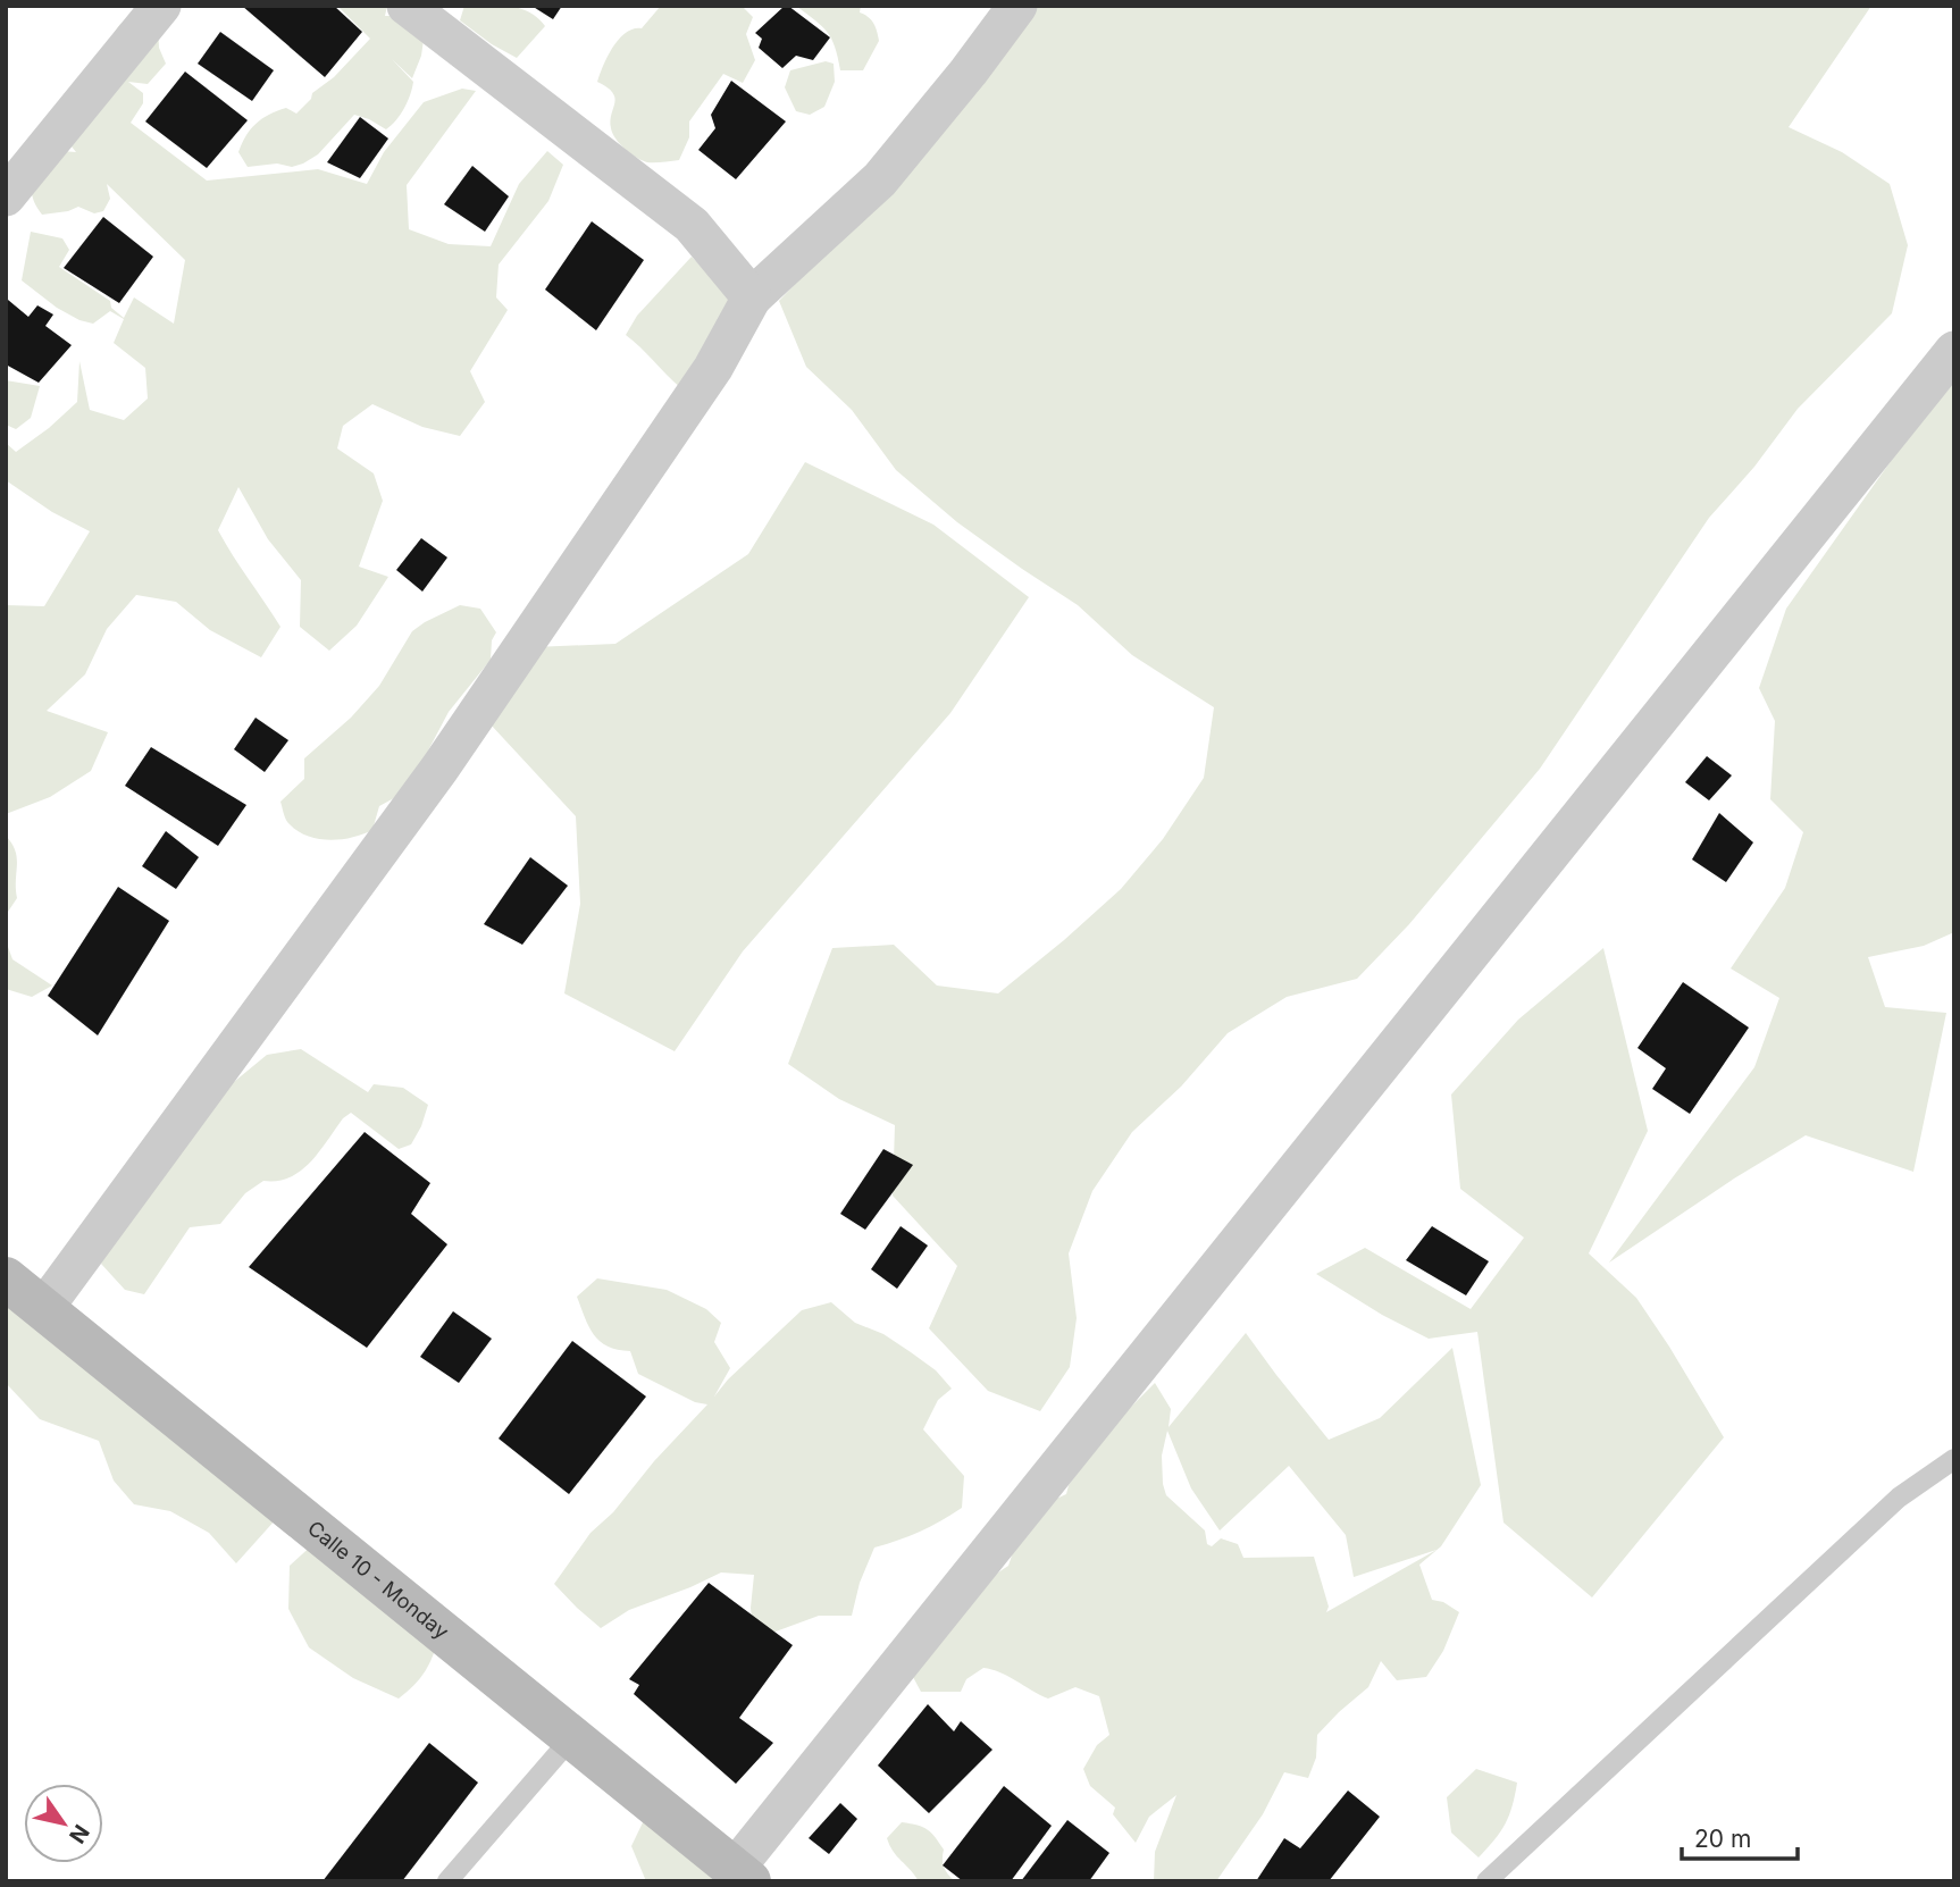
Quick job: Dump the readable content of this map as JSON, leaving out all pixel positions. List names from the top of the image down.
{
  "streets": {
    "street": ["Calle 10 - Monday"]
  },
  "scale_bar": "20 m",
  "north": "bottom right"
}
